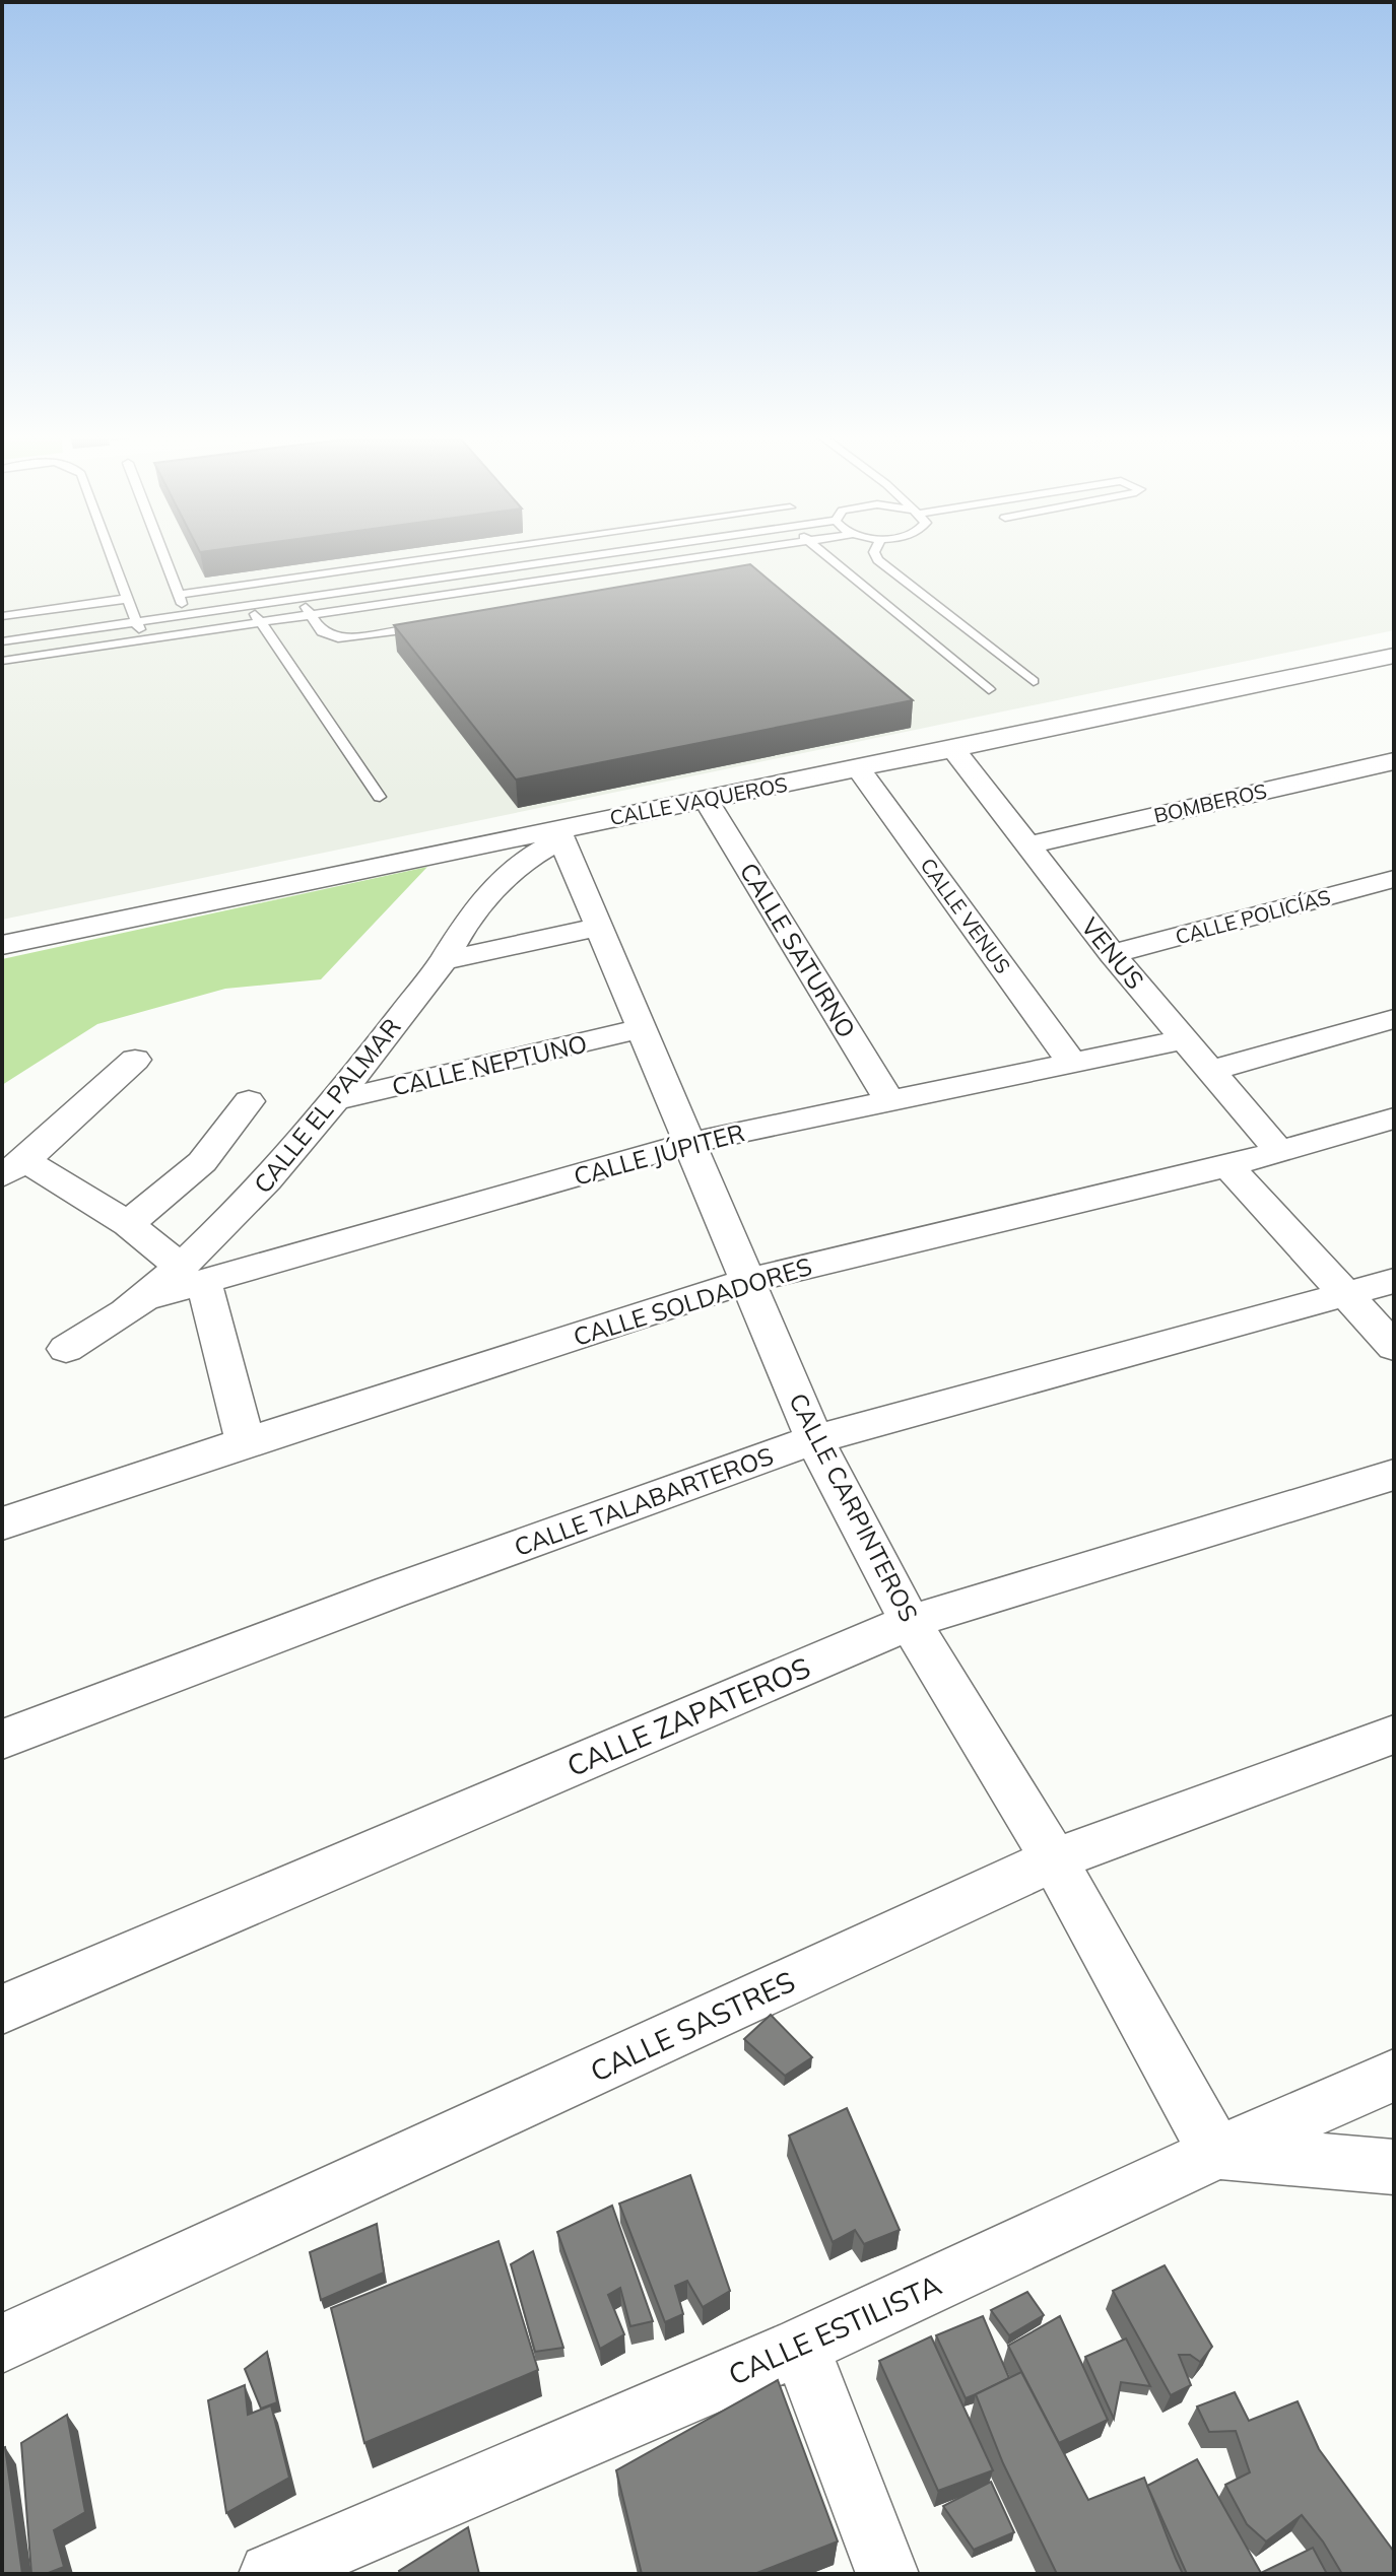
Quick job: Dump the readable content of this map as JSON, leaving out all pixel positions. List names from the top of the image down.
{
  "streets": {
    "street": [
      "CALLE VAQUEROS",
      "BOMBEROS",
      "CALLE VENUS",
      "CALLE POLICÍAS",
      "CALLE SATURNO",
      "VENUS",
      "CALLE NEPTUNO",
      "CALLE EL PALMAR",
      "CALLE JÚPITER",
      "CALLE SOLDADORES",
      "CALLE TALABARTEROS",
      "CALLE CARPINTEROS",
      "CALLE ZAPATEROS",
      "CALLE SASTRES",
      "CALLE ESTILISTA"
    ]
  },
  "crossings": [
    ["CALLE VAQUEROS", "CALLE VENUS"],
    ["CALLE VAQUEROS", "CALLE SATURNO"],
    ["CALLE VAQUEROS", "VENUS"],
    ["CALLE VAQUEROS", "CALLE EL PALMAR"],
    ["CALLE VAQUEROS", "CALLE CARPINTEROS"],
    ["BOMBEROS", "VENUS"],
    ["CALLE VENUS", "CALLE JÚPITER"],
    ["CALLE POLICÍAS", "VENUS"],
    ["CALLE SATURNO", "CALLE JÚPITER"],
    ["VENUS", "CALLE JÚPITER"],
    ["VENUS", "CALLE SOLDADORES"],
    ["CALLE NEPTUNO", "CALLE EL PALMAR"],
    ["CALLE NEPTUNO", "CALLE CARPINTEROS"],
    ["CALLE EL PALMAR", "CALLE JÚPITER"],
    ["CALLE EL PALMAR", "CALLE CARPINTEROS"],
    ["CALLE JÚPITER", "CALLE CARPINTEROS"],
    ["CALLE SOLDADORES", "CALLE CARPINTEROS"],
    ["CALLE TALABARTEROS", "CALLE CARPINTEROS"],
    ["CALLE CARPINTEROS", "CALLE ZAPATEROS"],
    ["CALLE CARPINTEROS", "CALLE SASTRES"],
    ["CALLE CARPINTEROS", "CALLE ESTILISTA"]
  ]
}
